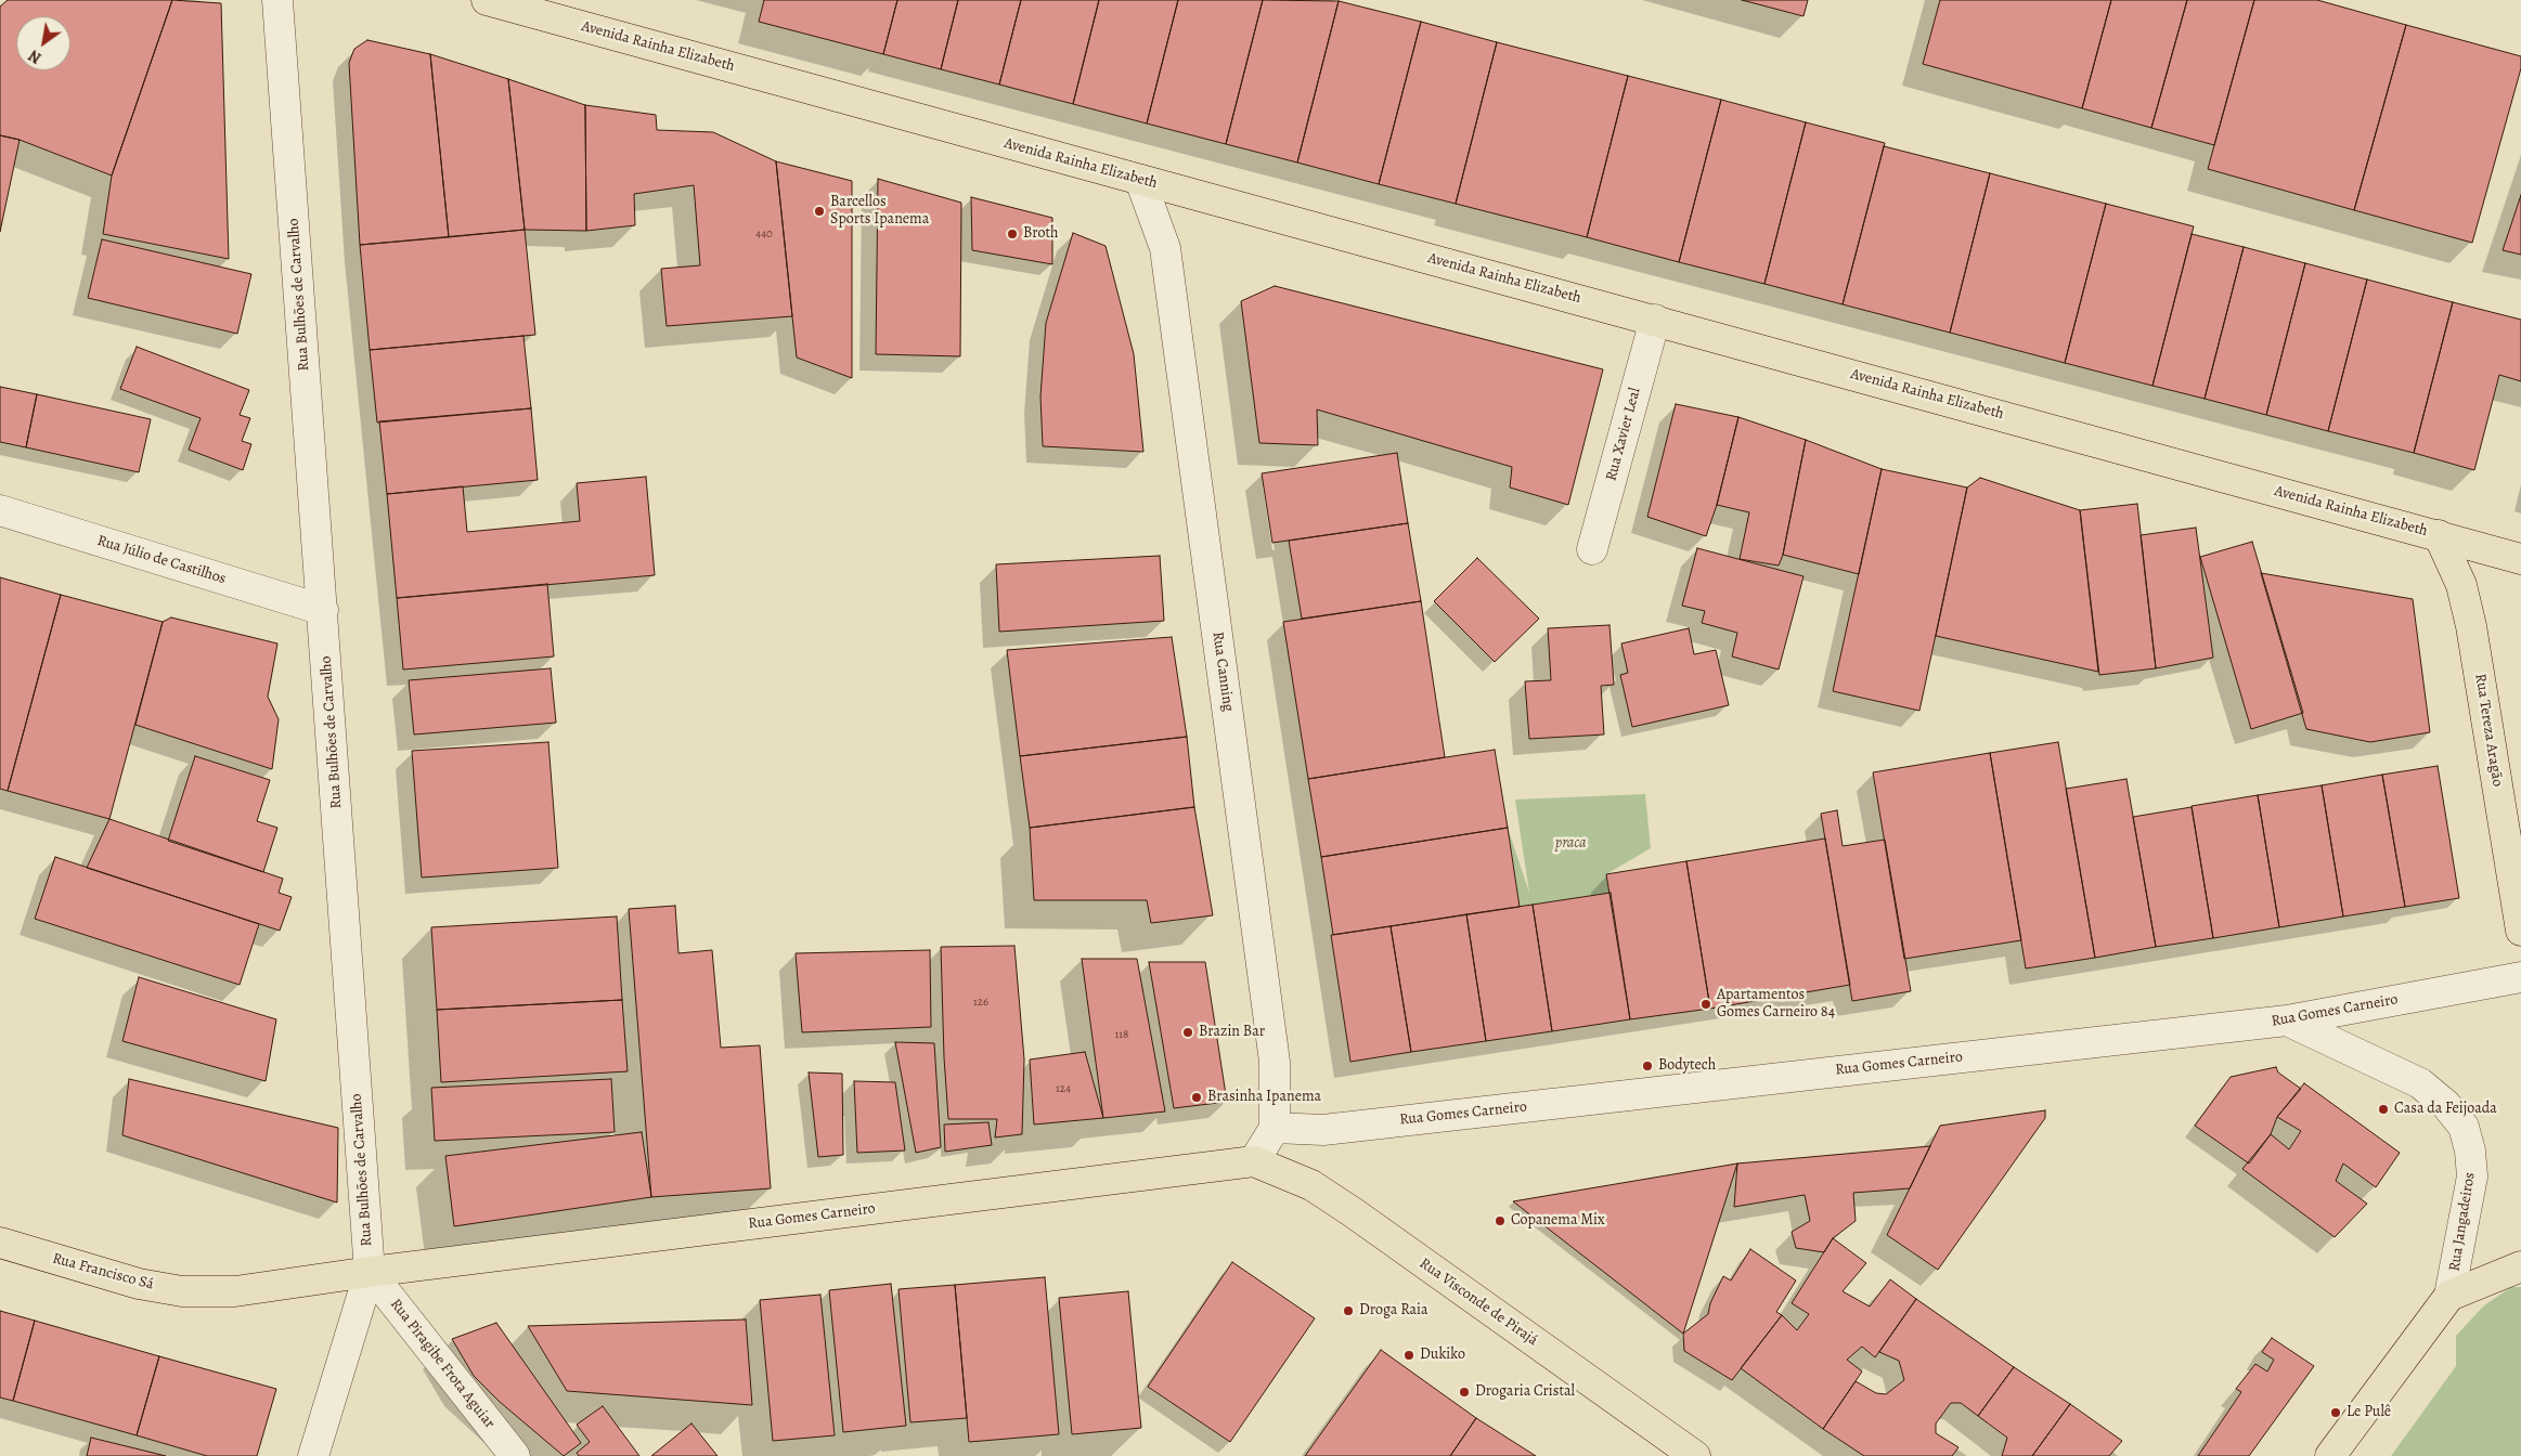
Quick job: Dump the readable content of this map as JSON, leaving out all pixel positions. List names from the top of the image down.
{
  "streets": {
    "main road": [
      "Avenida Rainha Elizabeth",
      "Rua Tereza Aragão",
      "Rua Gomes Carneiro",
      "Rua Jangadeiros",
      "Rua Francisco Sá",
      "Rua Visconde de Pirajá"
    ],
    "street": [
      "Rua Bulhões de Carvalho",
      "Rua Xavier Leal",
      "Rua Júlio de Castilhos",
      "Rua Canning",
      "Rua Piragibe Frota Aguiar"
    ]
  },
  "crossings": [
    ["Avenida Rainha Elizabeth", "Rua Xavier Leal"],
    ["Avenida Rainha Elizabeth", "Rua Canning"],
    ["Avenida Rainha Elizabeth", "Rua Tereza Aragão"],
    ["Rua Bulhões de Carvalho", "Rua Júlio de Castilhos"],
    ["Rua Bulhões de Carvalho", "Rua Gomes Carneiro"],
    ["Rua Bulhões de Carvalho", "Rua Francisco Sá"],
    ["Rua Bulhões de Carvalho", "Rua Piragibe Frota Aguiar"],
    ["Rua Canning", "Rua Gomes Carneiro"],
    ["Rua Gomes Carneiro", "Rua Jangadeiros"],
    ["Rua Gomes Carneiro", "Rua Francisco Sá"],
    ["Rua Gomes Carneiro", "Rua Visconde de Pirajá"],
    ["Rua Gomes Carneiro", "Rua Piragibe Frota Aguiar"],
    ["Rua Francisco Sá", "Rua Piragibe Frota Aguiar"]
  ],
  "parks": ["praca"],
  "places": [
    "Barcellos Sports Ipanema",
    "Broth",
    "Apartamentos Gomes Carneiro 84",
    "Brazin Bar",
    "Bodytech",
    "Brasinha Ipanema",
    "Casa da Feijoada",
    "Copanema Mix",
    "Droga Raia",
    "Dukiko",
    "Drogaria Cristal",
    "Le Pulê"
  ],
  "house_numbers": [
    "440",
    "126",
    "118",
    "124"
  ],
  "north": "bottom left"
}
